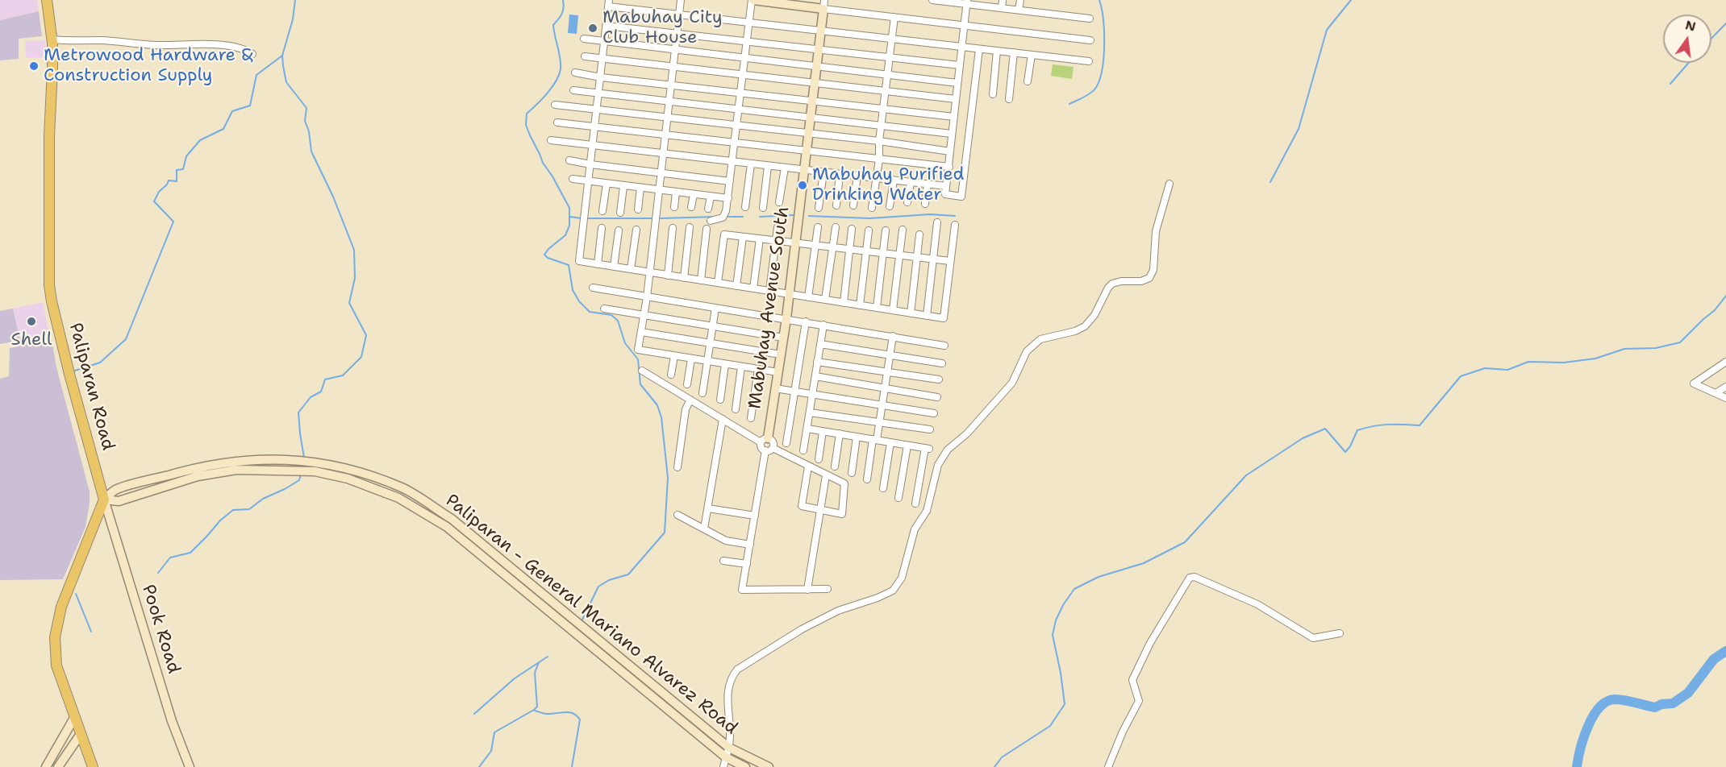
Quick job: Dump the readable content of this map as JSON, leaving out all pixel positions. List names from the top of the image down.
{
  "streets": {
    "main road": ["Paliparan Road"],
    "street": ["Mabuhay Avenue South", "Paliparan - General Mariano Alvarez Road", "Pook Road"]
  },
  "crossings": [
    ["Paliparan Road", "Paliparan - General Mariano Alvarez Road"],
    ["Paliparan Road", "Pook Road"],
    ["Paliparan - General Mariano Alvarez Road", "Pook Road"]
  ],
  "places": [
    "Mabuhay City Club House",
    "Metrowood Hardware & Construction Supply",
    "Mabuhay Purified Drinking Water",
    "Shell"
  ],
  "north": "top"
}
